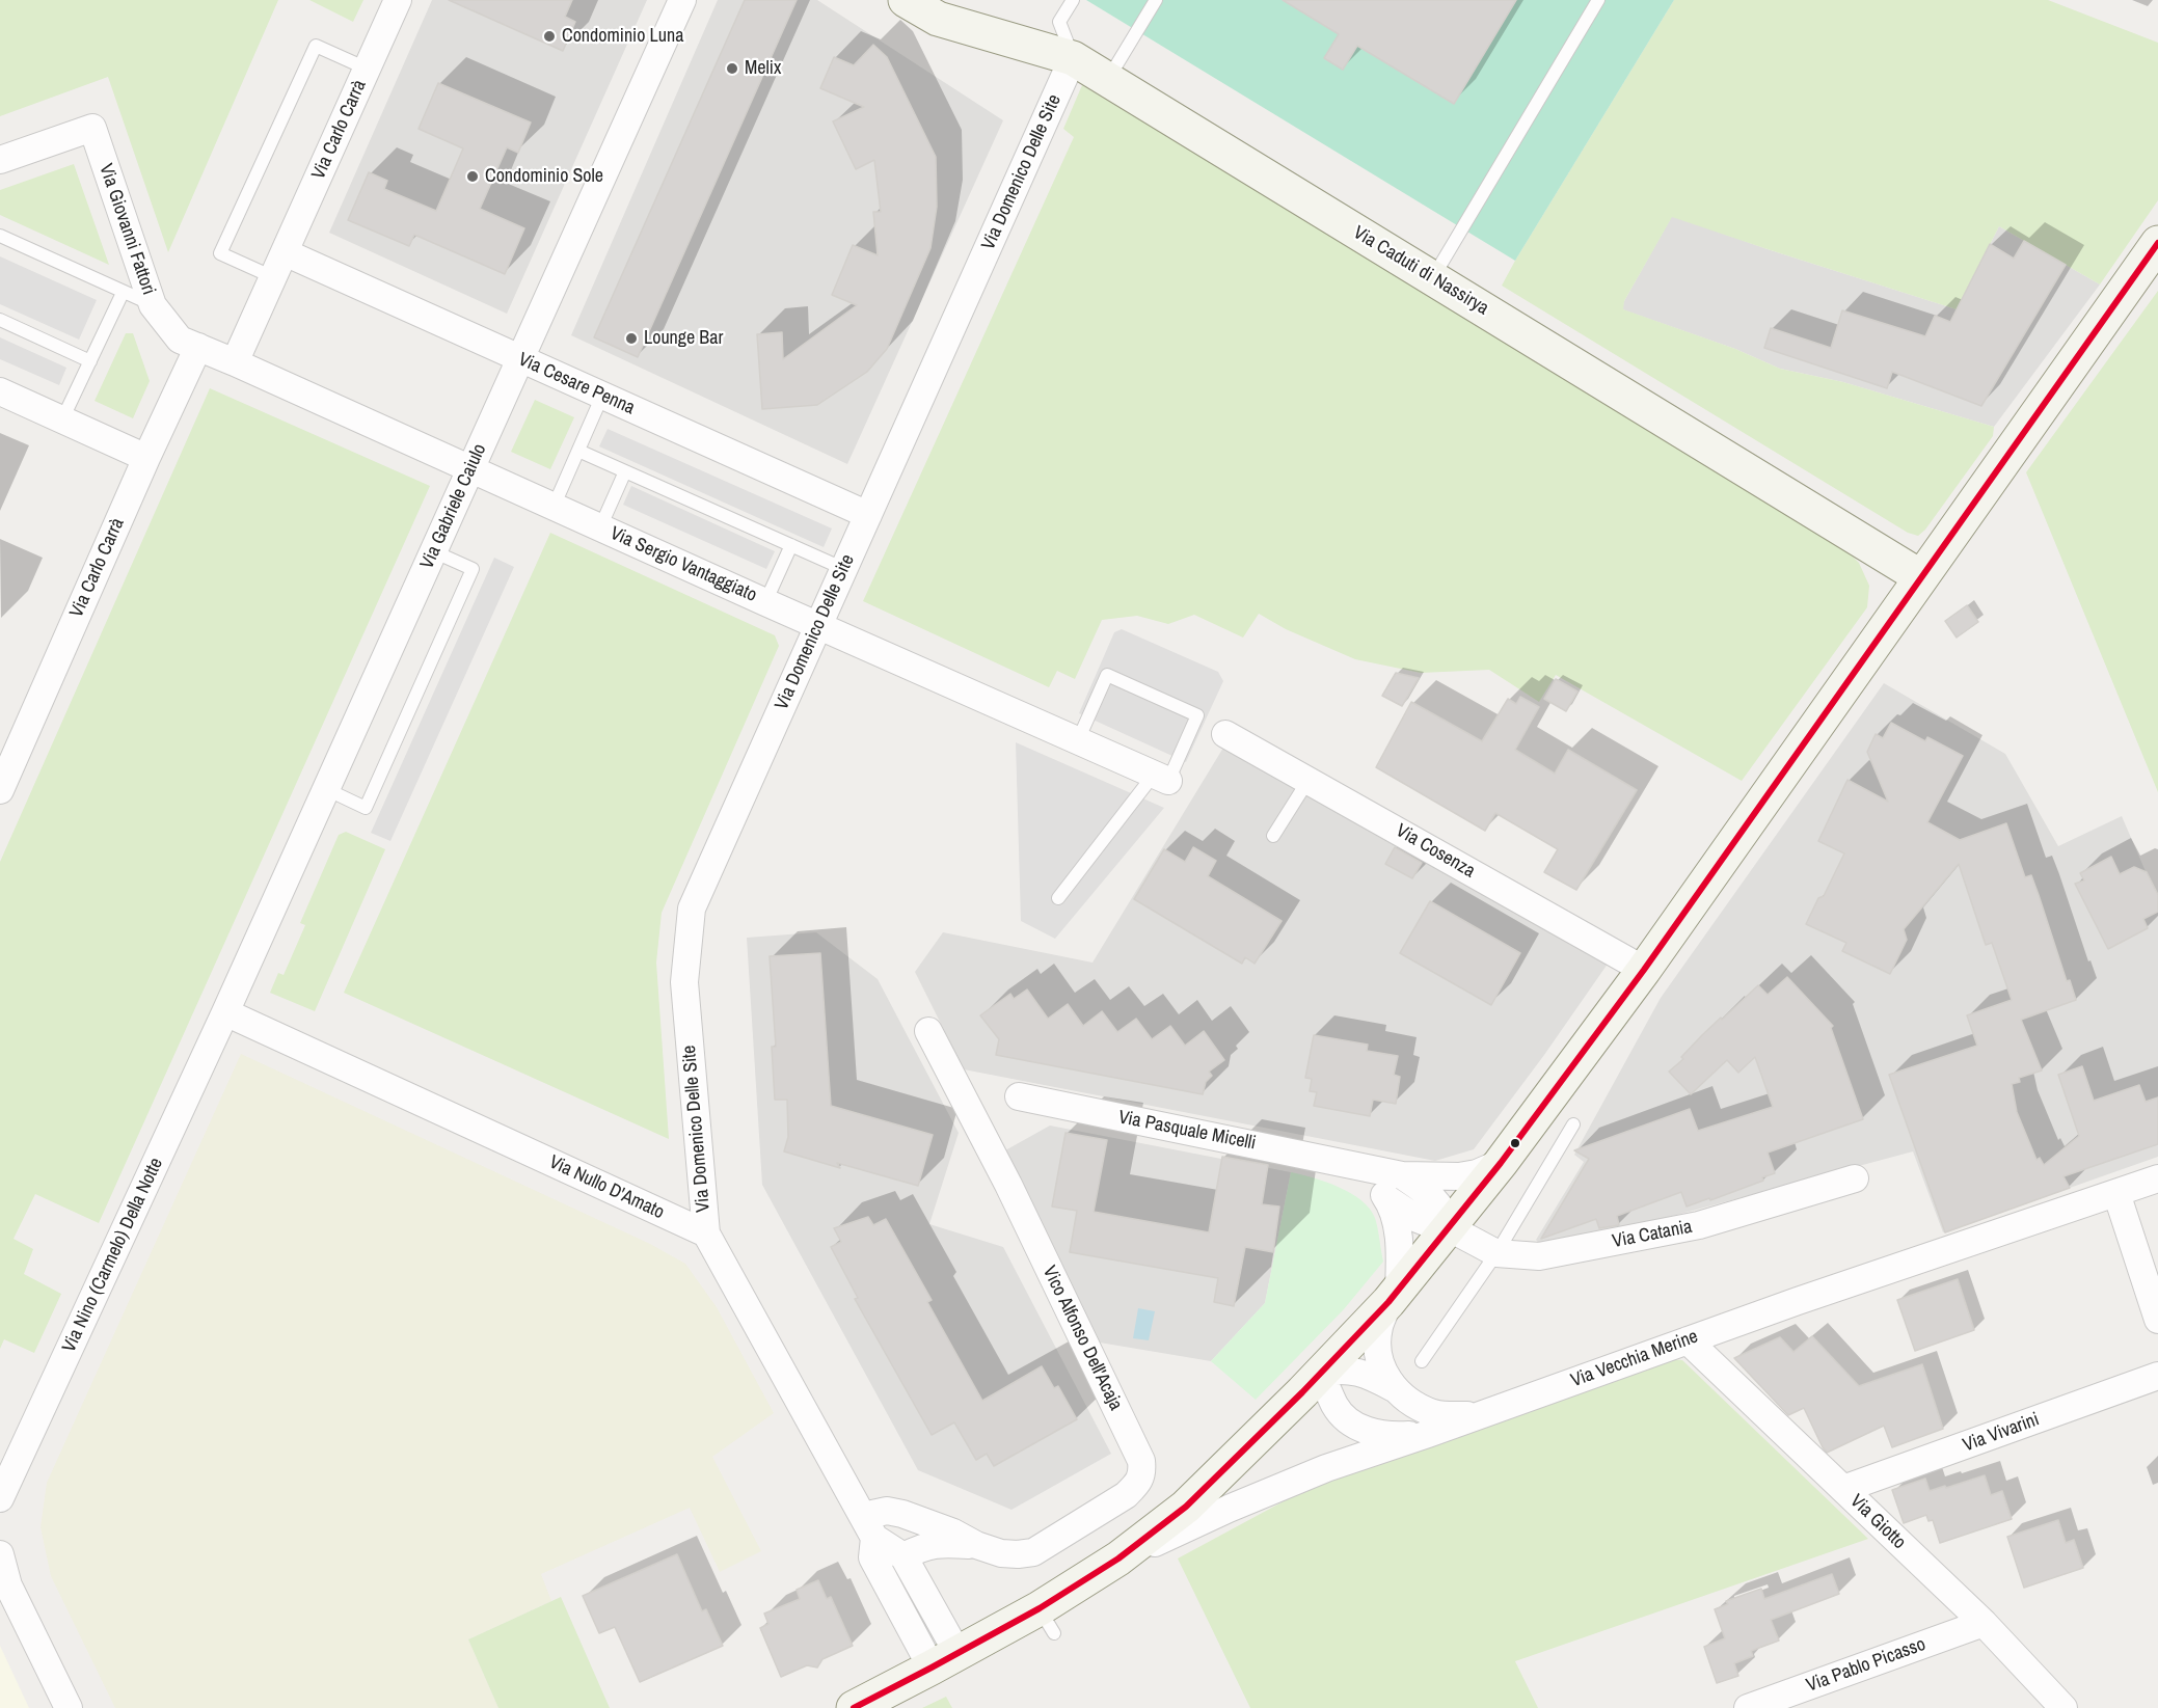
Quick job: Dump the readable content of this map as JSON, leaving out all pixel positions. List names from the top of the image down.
{
  "streets": {
    "main road": ["Via Caduti di Nassirya"],
    "street": [
      "Via Carlo Carrà",
      "Via Domenico Delle Site",
      "Via Giovanni Fattori",
      "Via Cesare Penna",
      "Via Gabriele Caiulo",
      "Via Sergio Vantaggiato",
      "Via Cosenza",
      "Via Pasquale Micelli",
      "Via Nullo D'Amato",
      "Via Catania",
      "Via Nino (Carmelo) Della Notte",
      "Vico Alfonso Dell'Acaja",
      "Via Vecchia Merine",
      "Via Vivarini",
      "Via Giotto",
      "Via Pablo Picasso"
    ]
  },
  "crossings": [
    ["Via Carlo Carrà", "Via Giovanni Fattori"],
    ["Via Carlo Carrà", "Via Cesare Penna"],
    ["Via Carlo Carrà", "Via Sergio Vantaggiato"],
    ["Via Domenico Delle Site", "Via Caduti di Nassirya"],
    ["Via Domenico Delle Site", "Via Cesare Penna"],
    ["Via Domenico Delle Site", "Via Sergio Vantaggiato"],
    ["Via Domenico Delle Site", "Via Nullo D'Amato"],
    ["Via Giovanni Fattori", "Via Sergio Vantaggiato"],
    ["Via Cesare Penna", "Via Gabriele Caiulo"],
    ["Via Gabriele Caiulo", "Via Sergio Vantaggiato"],
    ["Via Gabriele Caiulo", "Via Nullo D'Amato"],
    ["Via Gabriele Caiulo", "Via Nino (Carmelo) Della Notte"],
    ["Via Pasquale Micelli", "Via Catania"],
    ["Via Nullo D'Amato", "Via Nino (Carmelo) Della Notte"],
    ["Via Vecchia Merine", "Via Giotto"],
    ["Via Vivarini", "Via Giotto"],
    ["Via Giotto", "Via Pablo Picasso"]
  ],
  "places": [
    "Condominio Luna",
    "Melix",
    "Condominio Sole",
    "Lounge Bar"
  ]
}
